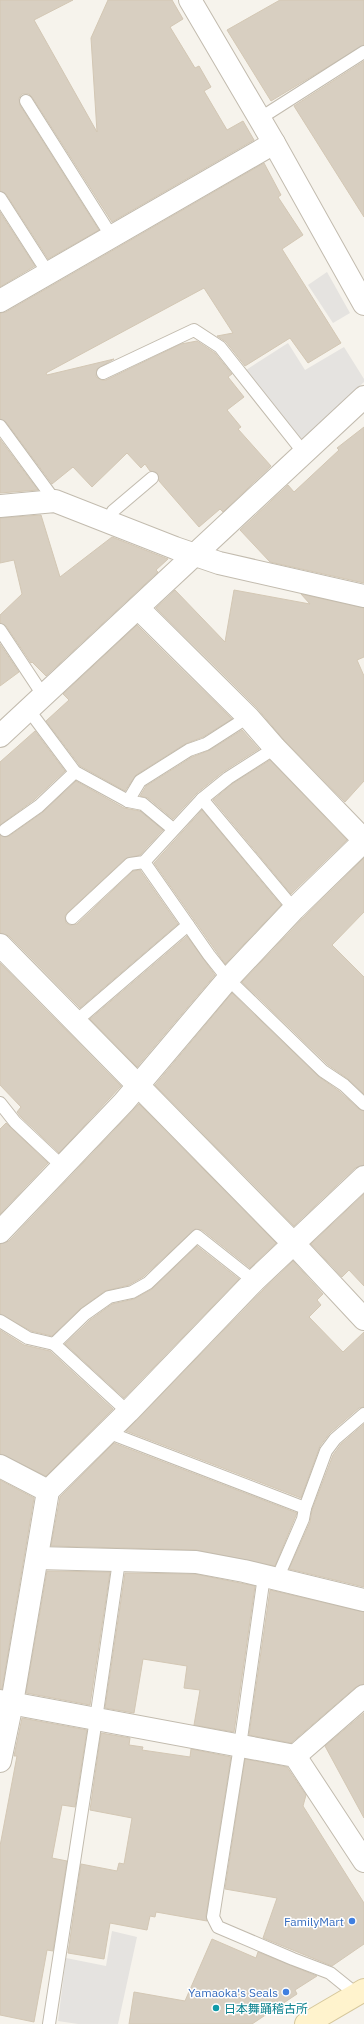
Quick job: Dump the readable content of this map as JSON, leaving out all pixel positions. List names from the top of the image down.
{
  "places": ["FamilyMart", "Yamaoka's Seals", "日本舞踊稽古所"]
}
